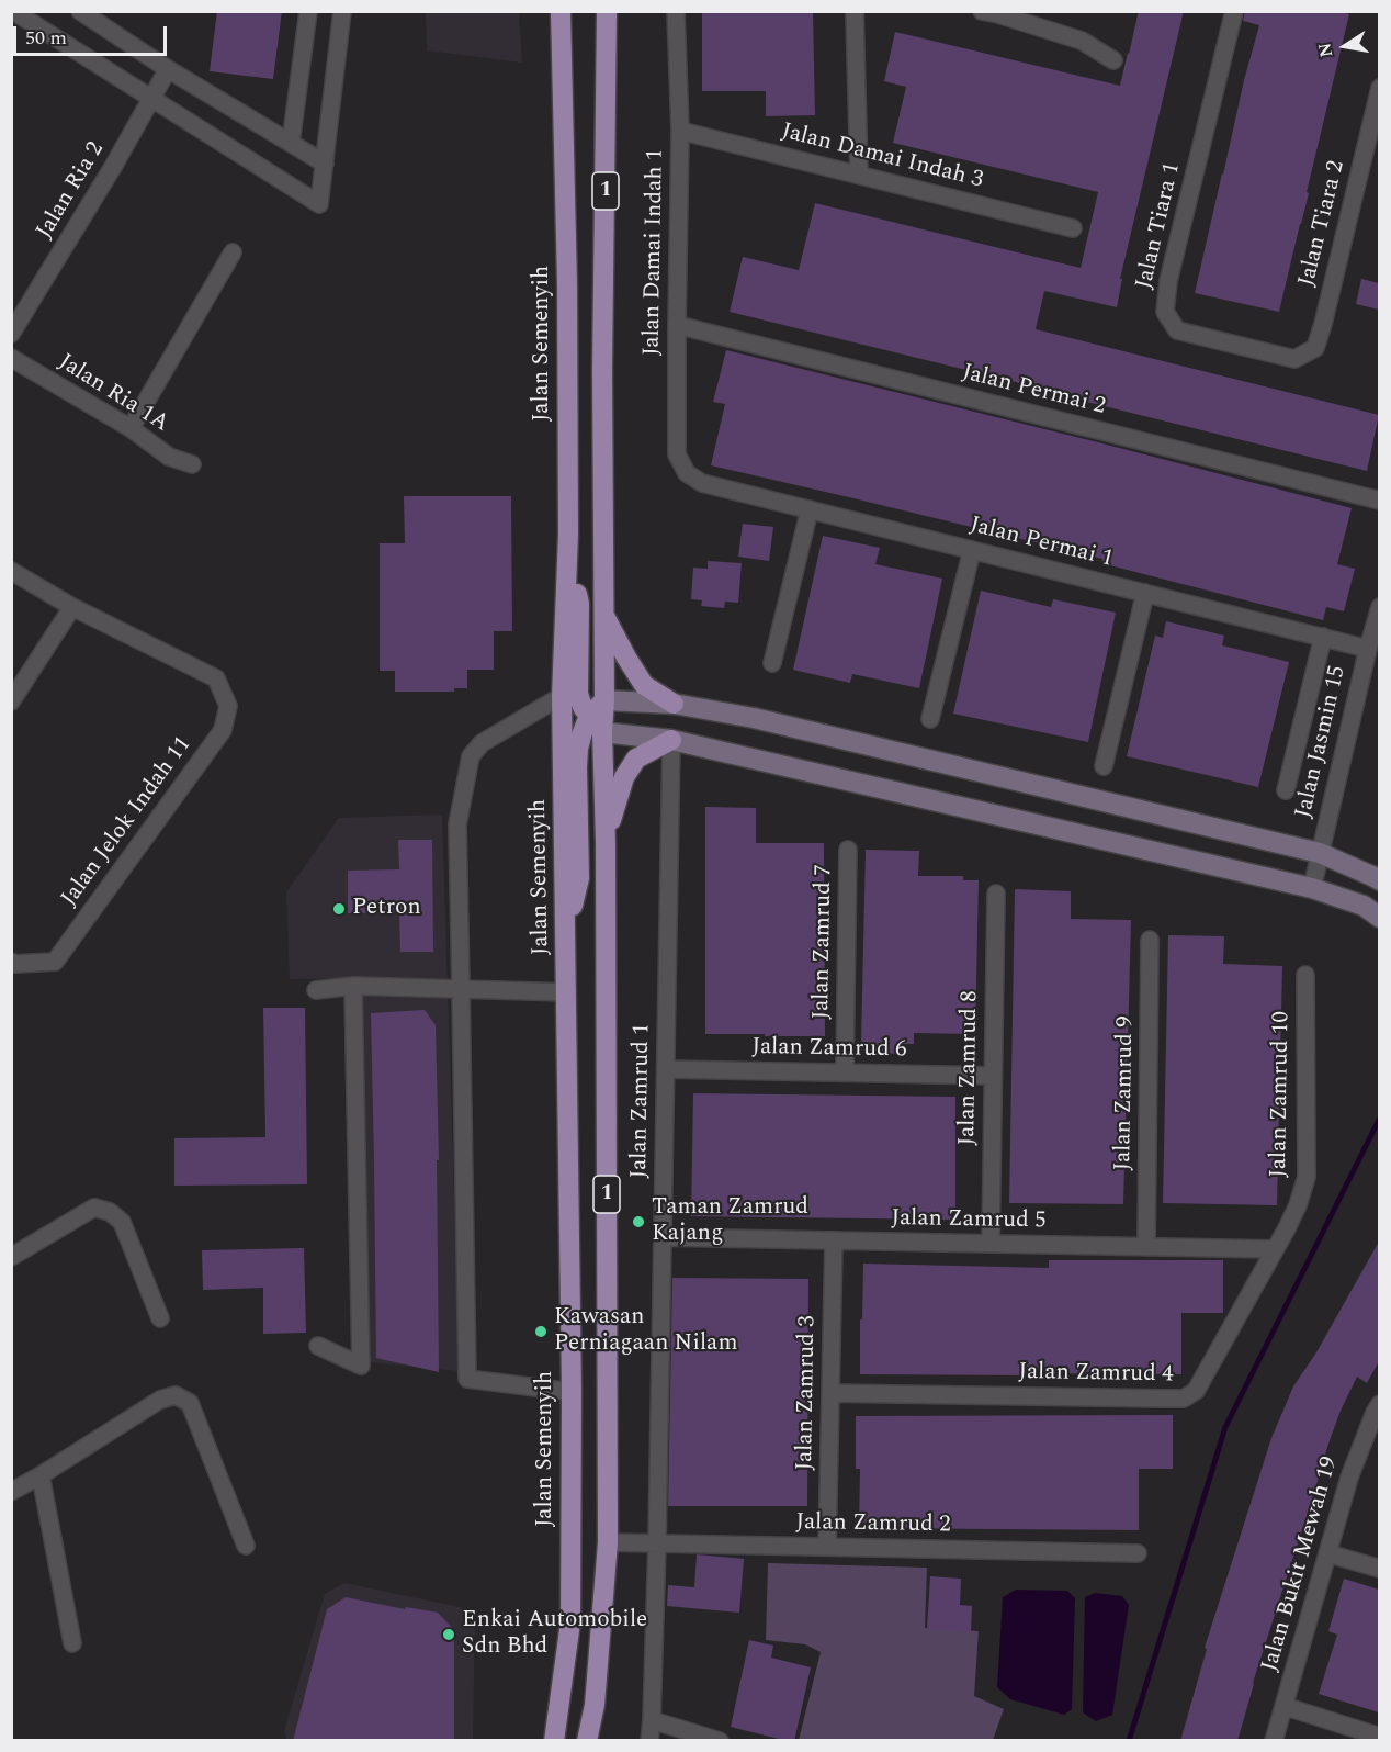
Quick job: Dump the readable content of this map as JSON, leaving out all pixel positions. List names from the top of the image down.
{
  "streets": {
    "main road": ["1", "Jalan Semenyih"],
    "street": [
      "Jalan Damai Indah 3",
      "Jalan Ria 2",
      "Jalan Tiara 2",
      "Jalan Tiara 1",
      "Jalan Damai Indah 1",
      "Jalan Permai 2",
      "Jalan Ria 1A",
      "Jalan Permai 1",
      "Jalan Jasmin 15",
      "Jalan Jelok Indah 11",
      "Jalan Zamrud 7",
      "Jalan Zamrud 6",
      "Jalan Zamrud 8",
      "Jalan Zamrud 9",
      "Jalan Zamrud 10",
      "Jalan Zamrud 1",
      "Jalan Zamrud 5",
      "Jalan Zamrud 4",
      "Jalan Zamrud 3",
      "Jalan Zamrud 2",
      "Jalan Bukit Mewah 19"
    ]
  },
  "crossings": [
    ["Jalan Damai Indah 3", "Jalan Damai Indah 1"],
    ["1", "Jalan Zamrud 2"],
    ["Jalan Tiara 2", "Jalan Tiara 1"],
    ["Jalan Damai Indah 1", "Jalan Permai 2"],
    ["Jalan Damai Indah 1", "Jalan Permai 1"],
    ["Jalan Permai 1", "Jalan Jasmin 15"],
    ["Jalan Zamrud 7", "Jalan Zamrud 6"],
    ["Jalan Zamrud 6", "Jalan Zamrud 8"],
    ["Jalan Zamrud 6", "Jalan Zamrud 1"],
    ["Jalan Zamrud 8", "Jalan Zamrud 5"],
    ["Jalan Zamrud 9", "Jalan Zamrud 5"],
    ["Jalan Zamrud 10", "Jalan Zamrud 5"],
    ["Jalan Zamrud 10", "Jalan Zamrud 4"],
    ["Jalan Zamrud 1", "Jalan Zamrud 5"],
    ["Jalan Zamrud 1", "Jalan Zamrud 2"],
    ["Jalan Zamrud 5", "Jalan Zamrud 4"],
    ["Jalan Zamrud 5", "Jalan Zamrud 3"],
    ["Jalan Zamrud 4", "Jalan Zamrud 3"],
    ["Jalan Zamrud 3", "Jalan Zamrud 2"]
  ],
  "places": [
    "Petron",
    "Taman Zamrud Kajang",
    "Kawasan Perniagaan Nilam",
    "Enkai Automobile Sdn Bhd"
  ],
  "scale_bar": "50 m",
  "north": "left"
}
